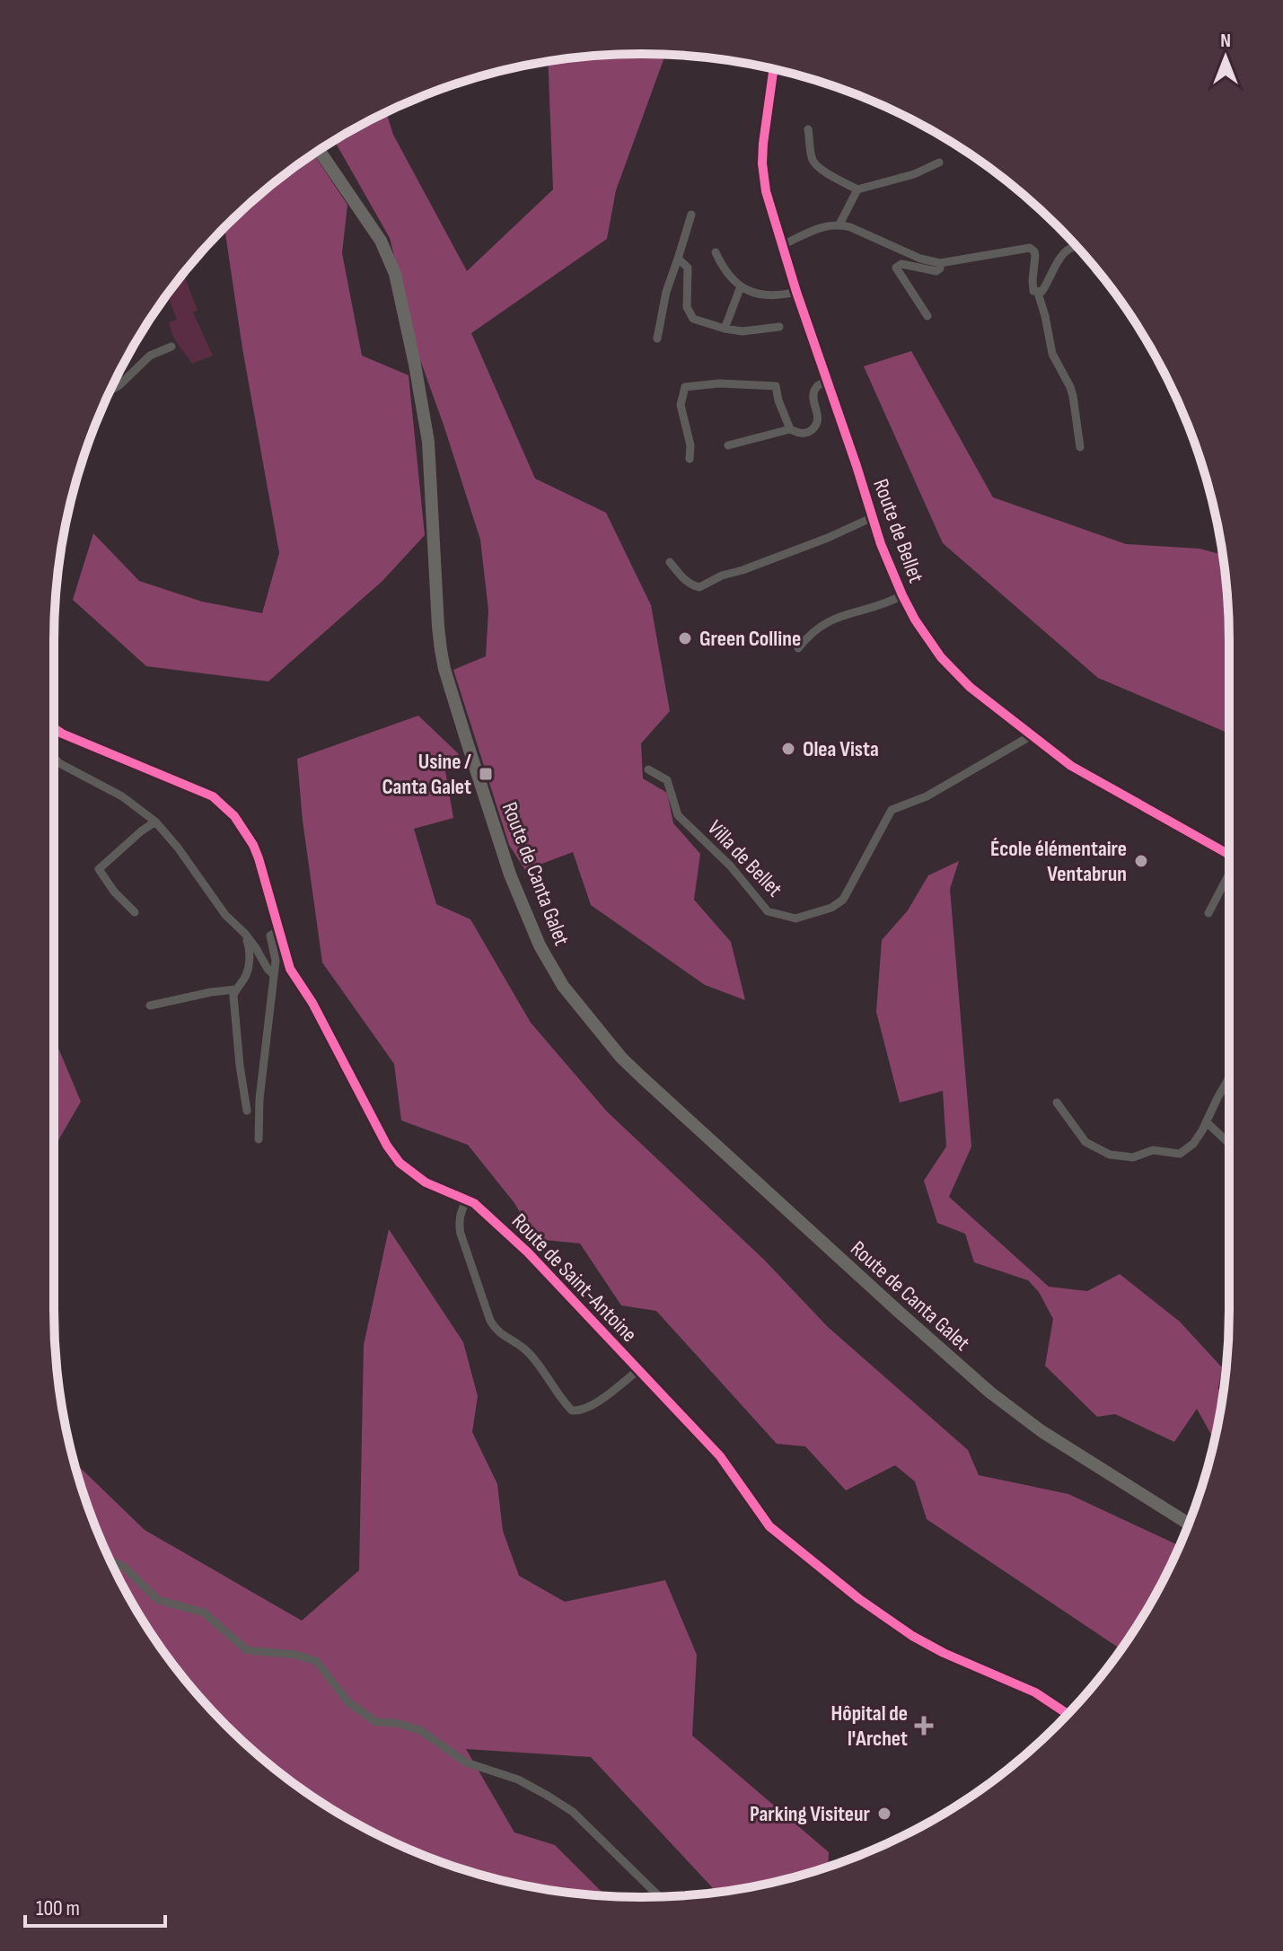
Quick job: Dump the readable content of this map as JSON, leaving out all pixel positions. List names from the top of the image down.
{
  "streets": {
    "main road": ["Route de Canta Galet"],
    "street": ["Route de Bellet", "Villa de Bellet", "Route de Saint-Antoine"]
  },
  "crossings": [
    ["Route de Bellet", "Villa de Bellet"]
  ],
  "places": {
    "other": [
      "Green Colline",
      "Olea Vista",
      "École élémentaire Ventabrun",
      "Parking Visiteur"
    ],
    "transit": ["Usine / Canta Galet"],
    "health": ["Hôpital de l'Archet"]
  },
  "scale_bar": "100 m",
  "north": "top"
}
